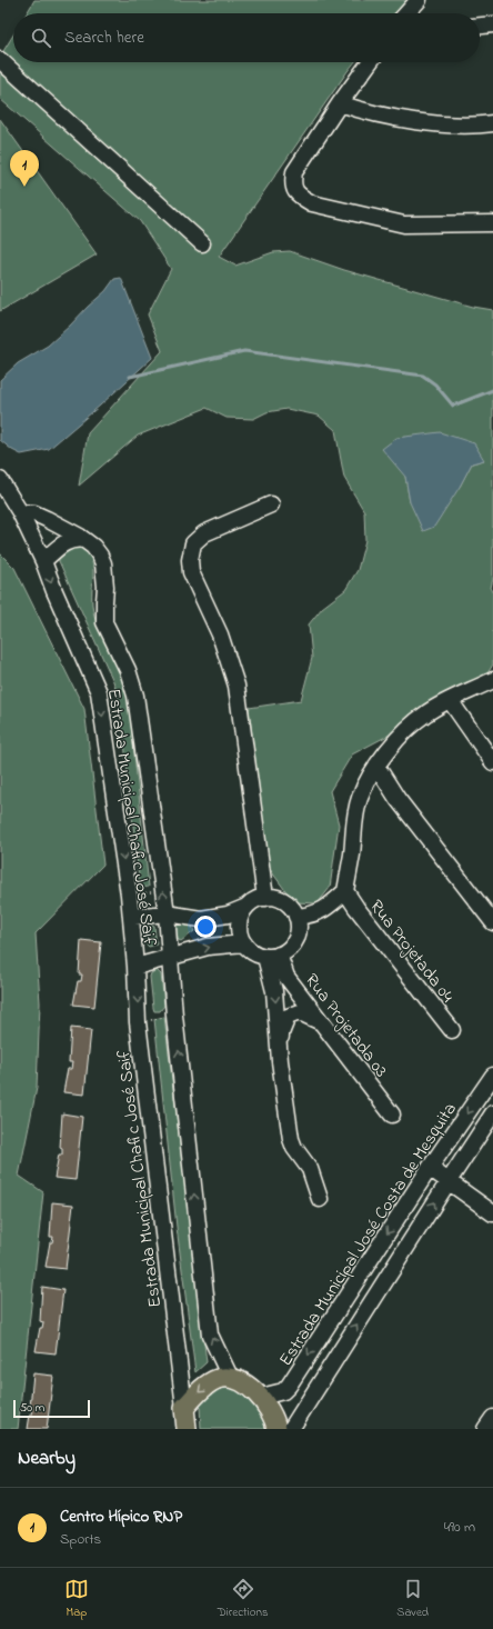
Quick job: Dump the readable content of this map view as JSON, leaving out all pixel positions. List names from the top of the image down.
{
  "streets": {
    "street": [
      "Estrada Municipal Chafic José Saif",
      "Rua Projetada 04",
      "Rua Projetada 03",
      "Estrada Municipal José Costa de Mesquita"
    ]
  },
  "scale_bar": "50 m",
  "page": {
    "search": "Search here",
    "pins": "1",
    "scale": "50 m",
    "heading": "Nearby",
    "list": [
      {
        "mark": "1",
        "name": "Centro Hípico RNP",
        "note": "Sports",
        "value": "490 m"
      }
    ],
    "nav": ["Map", "Directions", "Saved"]
  }
}
